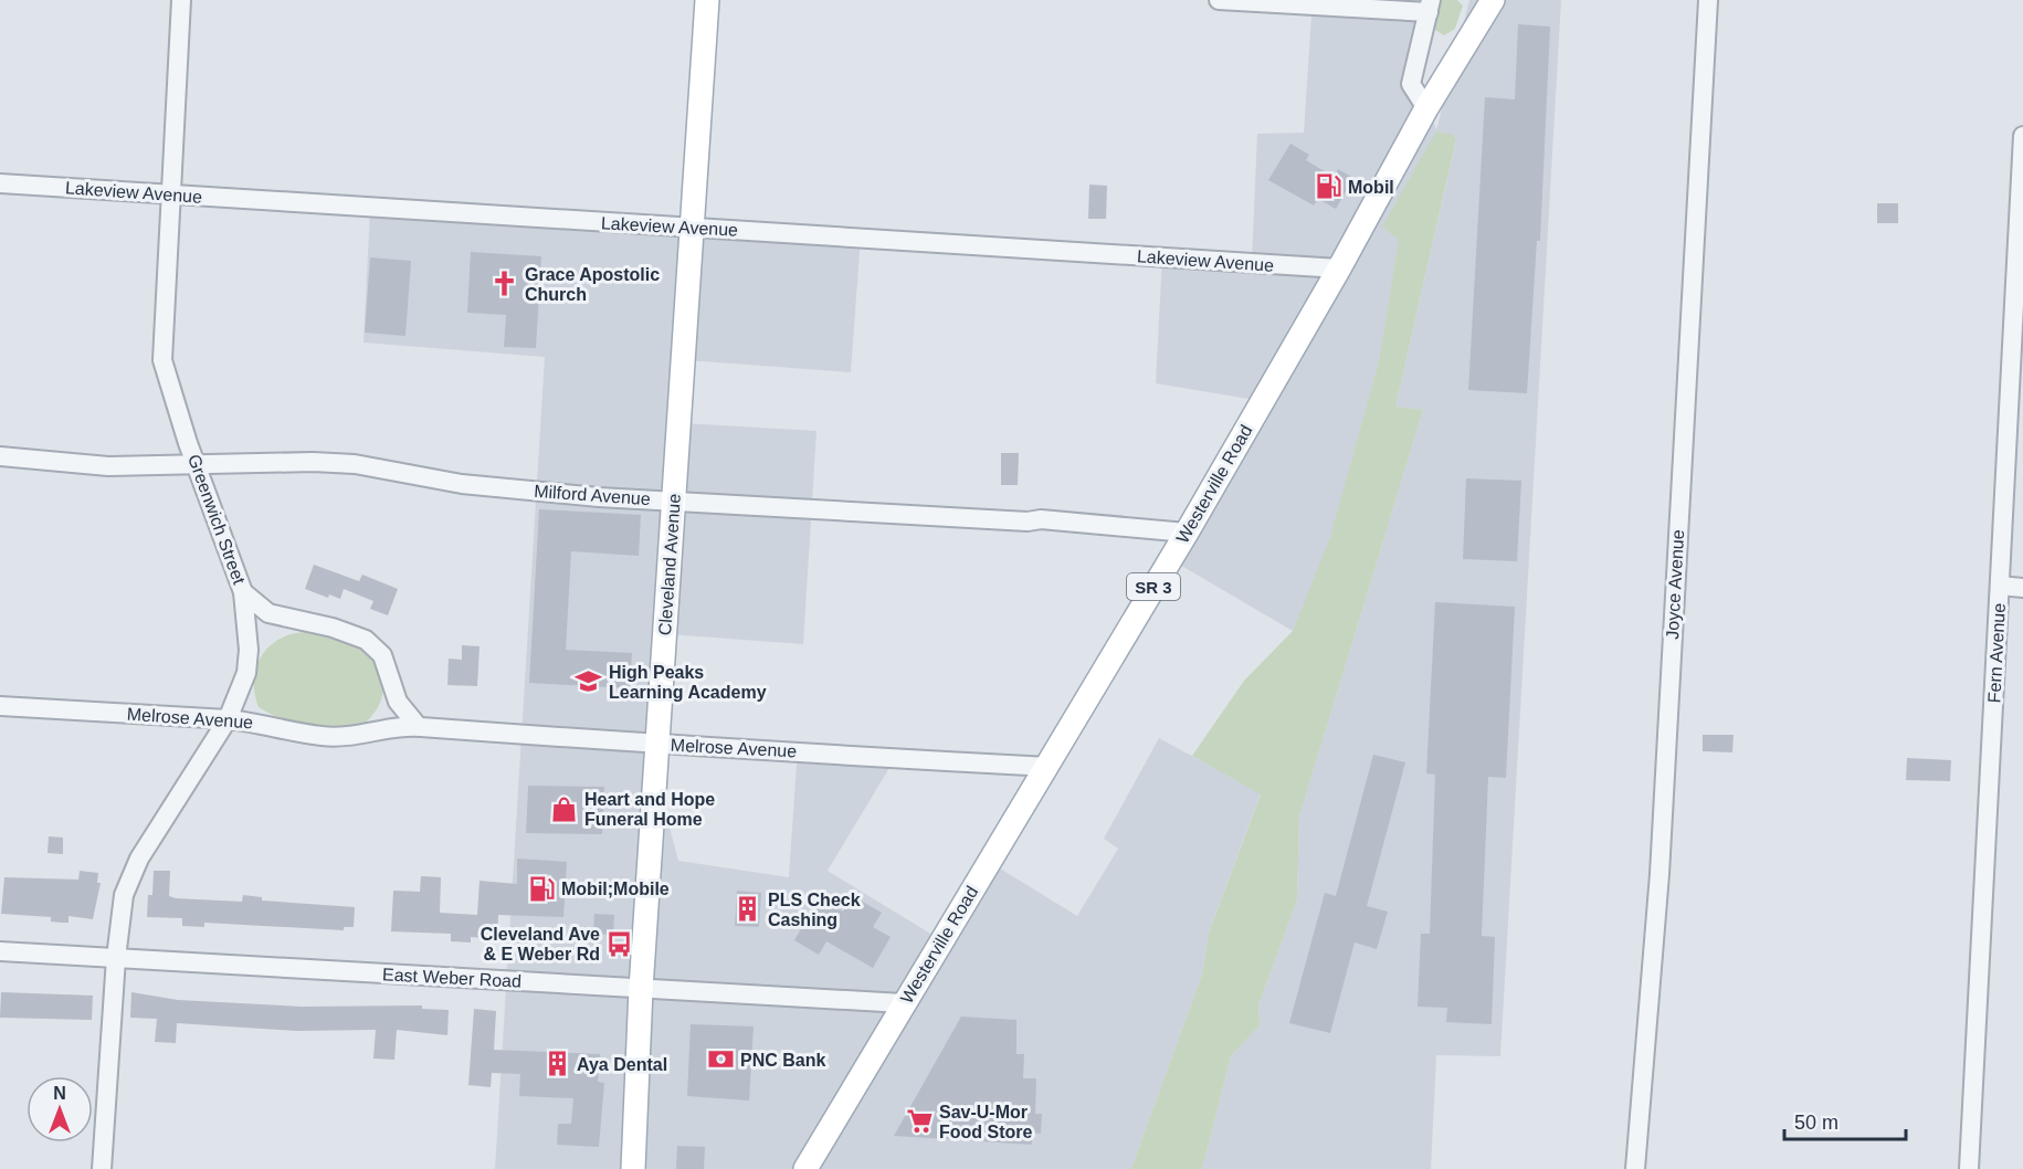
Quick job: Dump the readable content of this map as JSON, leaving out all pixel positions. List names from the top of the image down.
{
  "streets": {
    "main road": ["Westerville Road", "Cleveland Avenue", "SR 3"],
    "street": [
      "Lakeview Avenue",
      "Milford Avenue",
      "Greenwich Street",
      "Joyce Avenue",
      "Fern Avenue",
      "Melrose Avenue",
      "East Weber Road"
    ]
  },
  "crossings": [
    ["Lakeview Avenue", "Westerville Road"],
    ["Lakeview Avenue", "Greenwich Street"],
    ["Lakeview Avenue", "Cleveland Avenue"],
    ["Westerville Road", "Milford Avenue"],
    ["Westerville Road", "Melrose Avenue"],
    ["Westerville Road", "East Weber Road"],
    ["Milford Avenue", "Greenwich Street"],
    ["Milford Avenue", "Cleveland Avenue"],
    ["Greenwich Street", "Melrose Avenue"],
    ["Greenwich Street", "East Weber Road"],
    ["Cleveland Avenue", "Melrose Avenue"],
    ["Cleveland Avenue", "East Weber Road"]
  ],
  "places": {
    "fuel station": ["Mobil", "Mobil;Mobile"],
    "church": ["Grace Apostolic Church"],
    "school or university": ["High Peaks Learning Academy"],
    "shop": ["Heart and Hope Funeral Home"],
    "building": ["PLS Check Cashing", "Aya Dental"],
    "bus stop": ["Cleveland Ave & E Weber Rd"],
    "bank": ["PNC Bank"],
    "supermarket": ["Sav-U-Mor Food Store"]
  },
  "scale_bar": "50 m",
  "north": "top"
}
